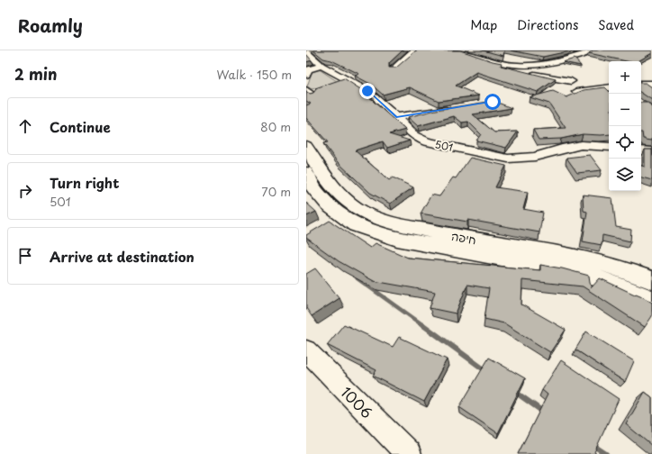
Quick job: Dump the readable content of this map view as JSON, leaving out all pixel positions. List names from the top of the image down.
{
  "streets": {
    "highway": ["חיפה"],
    "street": ["501", "1006"]
  },
  "page": {
    "header": "Roamly",
    "nav": ["Map", "Directions", "Saved"],
    "heading": ["2 min", "Walk · 150 m"],
    "map_buttons": ["+", "−"],
    "list": [
      ["Continue", "80 m"],
      ["Turn right", "501", "70 m"],
      "Arrive at destination"
    ]
  }
}
